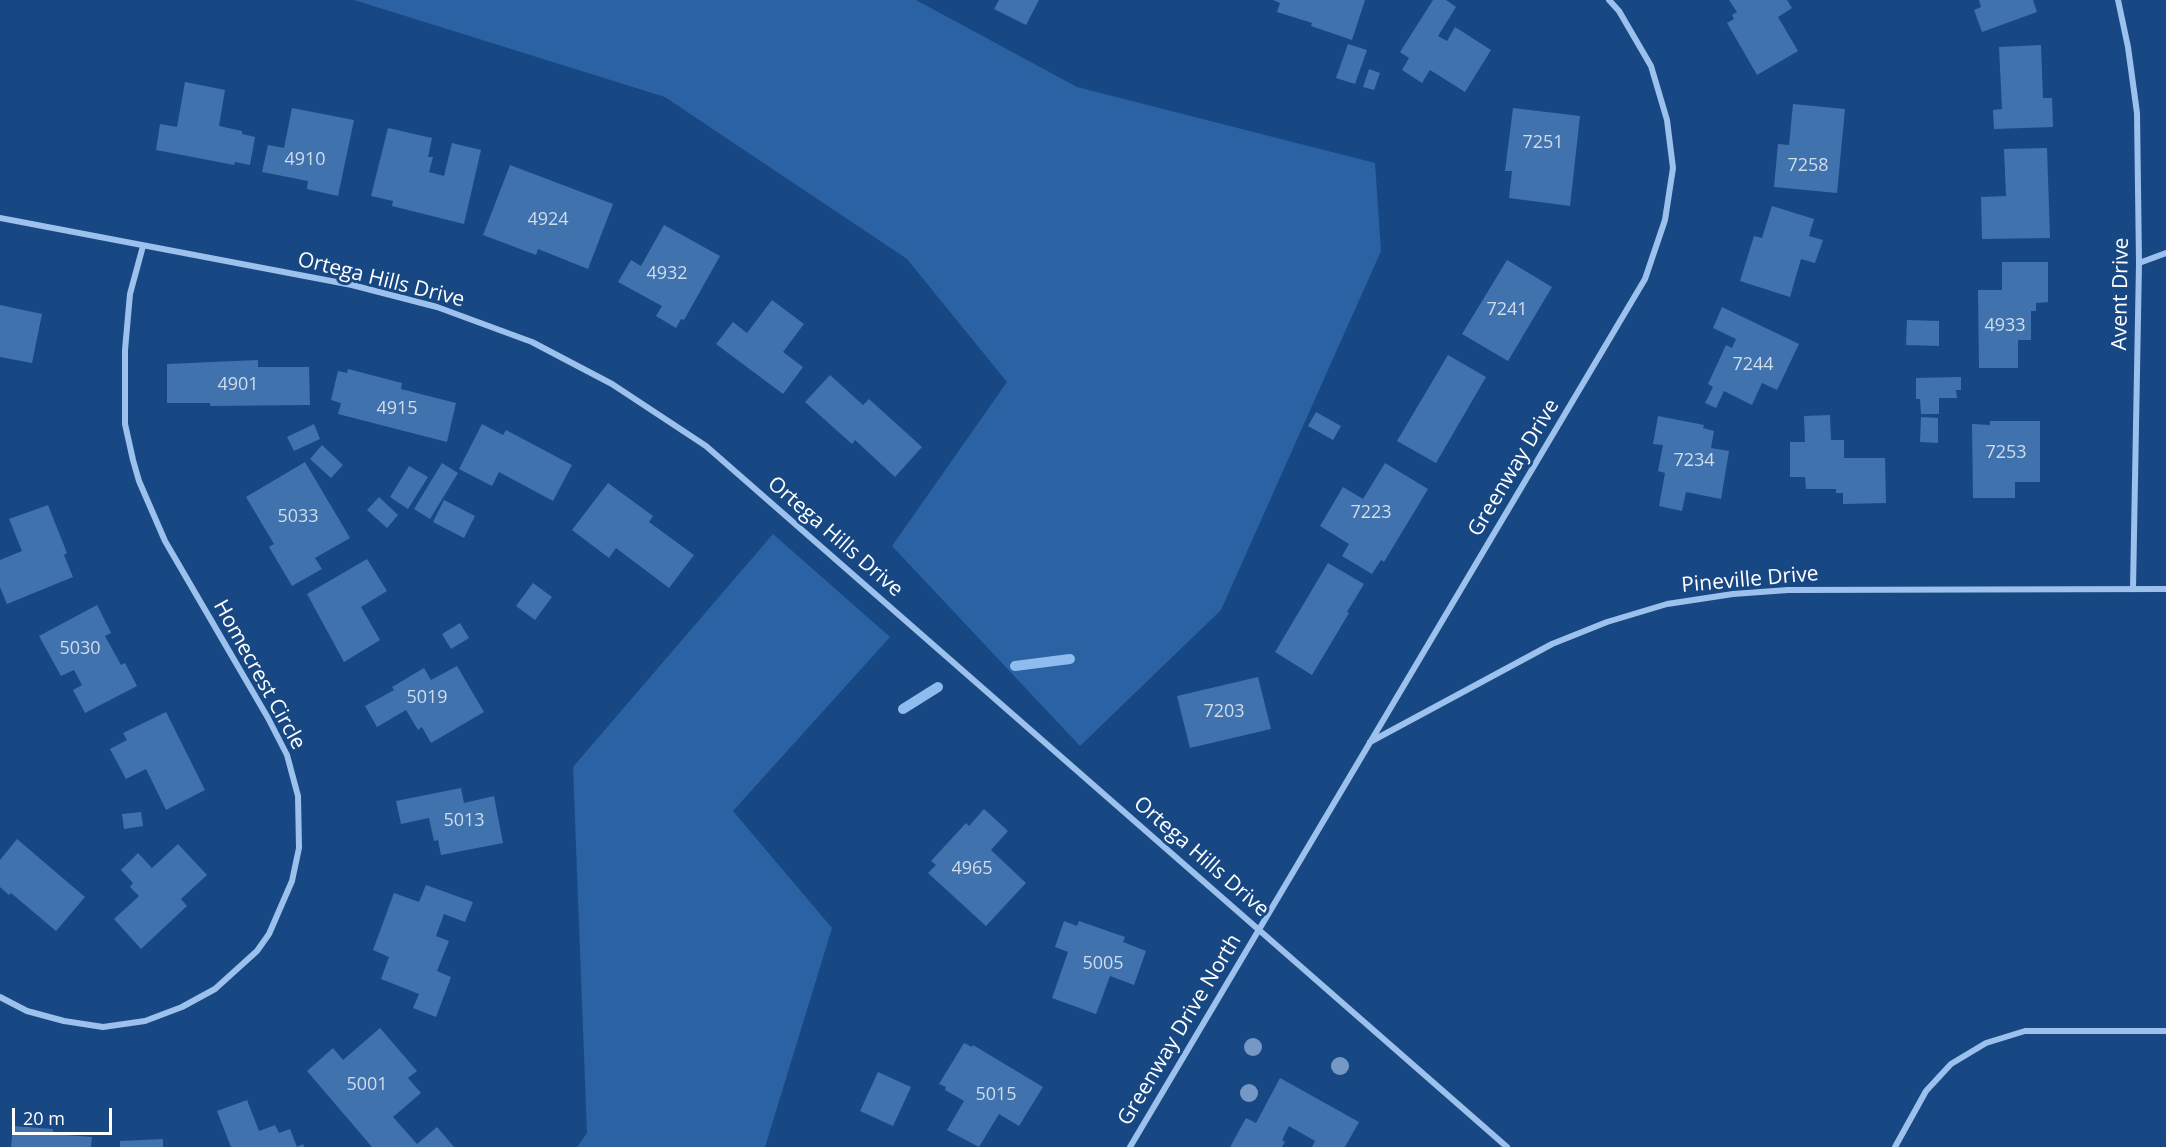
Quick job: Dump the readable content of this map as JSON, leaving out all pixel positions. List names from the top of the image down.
{
  "streets": {
    "street": [
      "Ortega Hills Drive",
      "Avent Drive",
      "Greenway Drive",
      "Pineville Drive",
      "Homecrest Circle",
      "Greenway Drive North"
    ]
  },
  "crossings": [
    ["Ortega Hills Drive", "Greenway Drive"],
    ["Ortega Hills Drive", "Homecrest Circle"],
    ["Ortega Hills Drive", "Greenway Drive North"],
    ["Avent Drive", "Pineville Drive"],
    ["Greenway Drive", "Pineville Drive"],
    ["Greenway Drive", "Greenway Drive North"]
  ],
  "house_numbers": [
    "7251",
    "4910",
    "7258",
    "4924",
    "4932",
    "7241",
    "4933",
    "7244",
    "4901",
    "4915",
    "7253",
    "7234",
    "7223",
    "5033",
    "5030",
    "5019",
    "7203",
    "5013",
    "4965",
    "5005",
    "5001",
    "5015"
  ],
  "scale_bar": "20 m"
}
